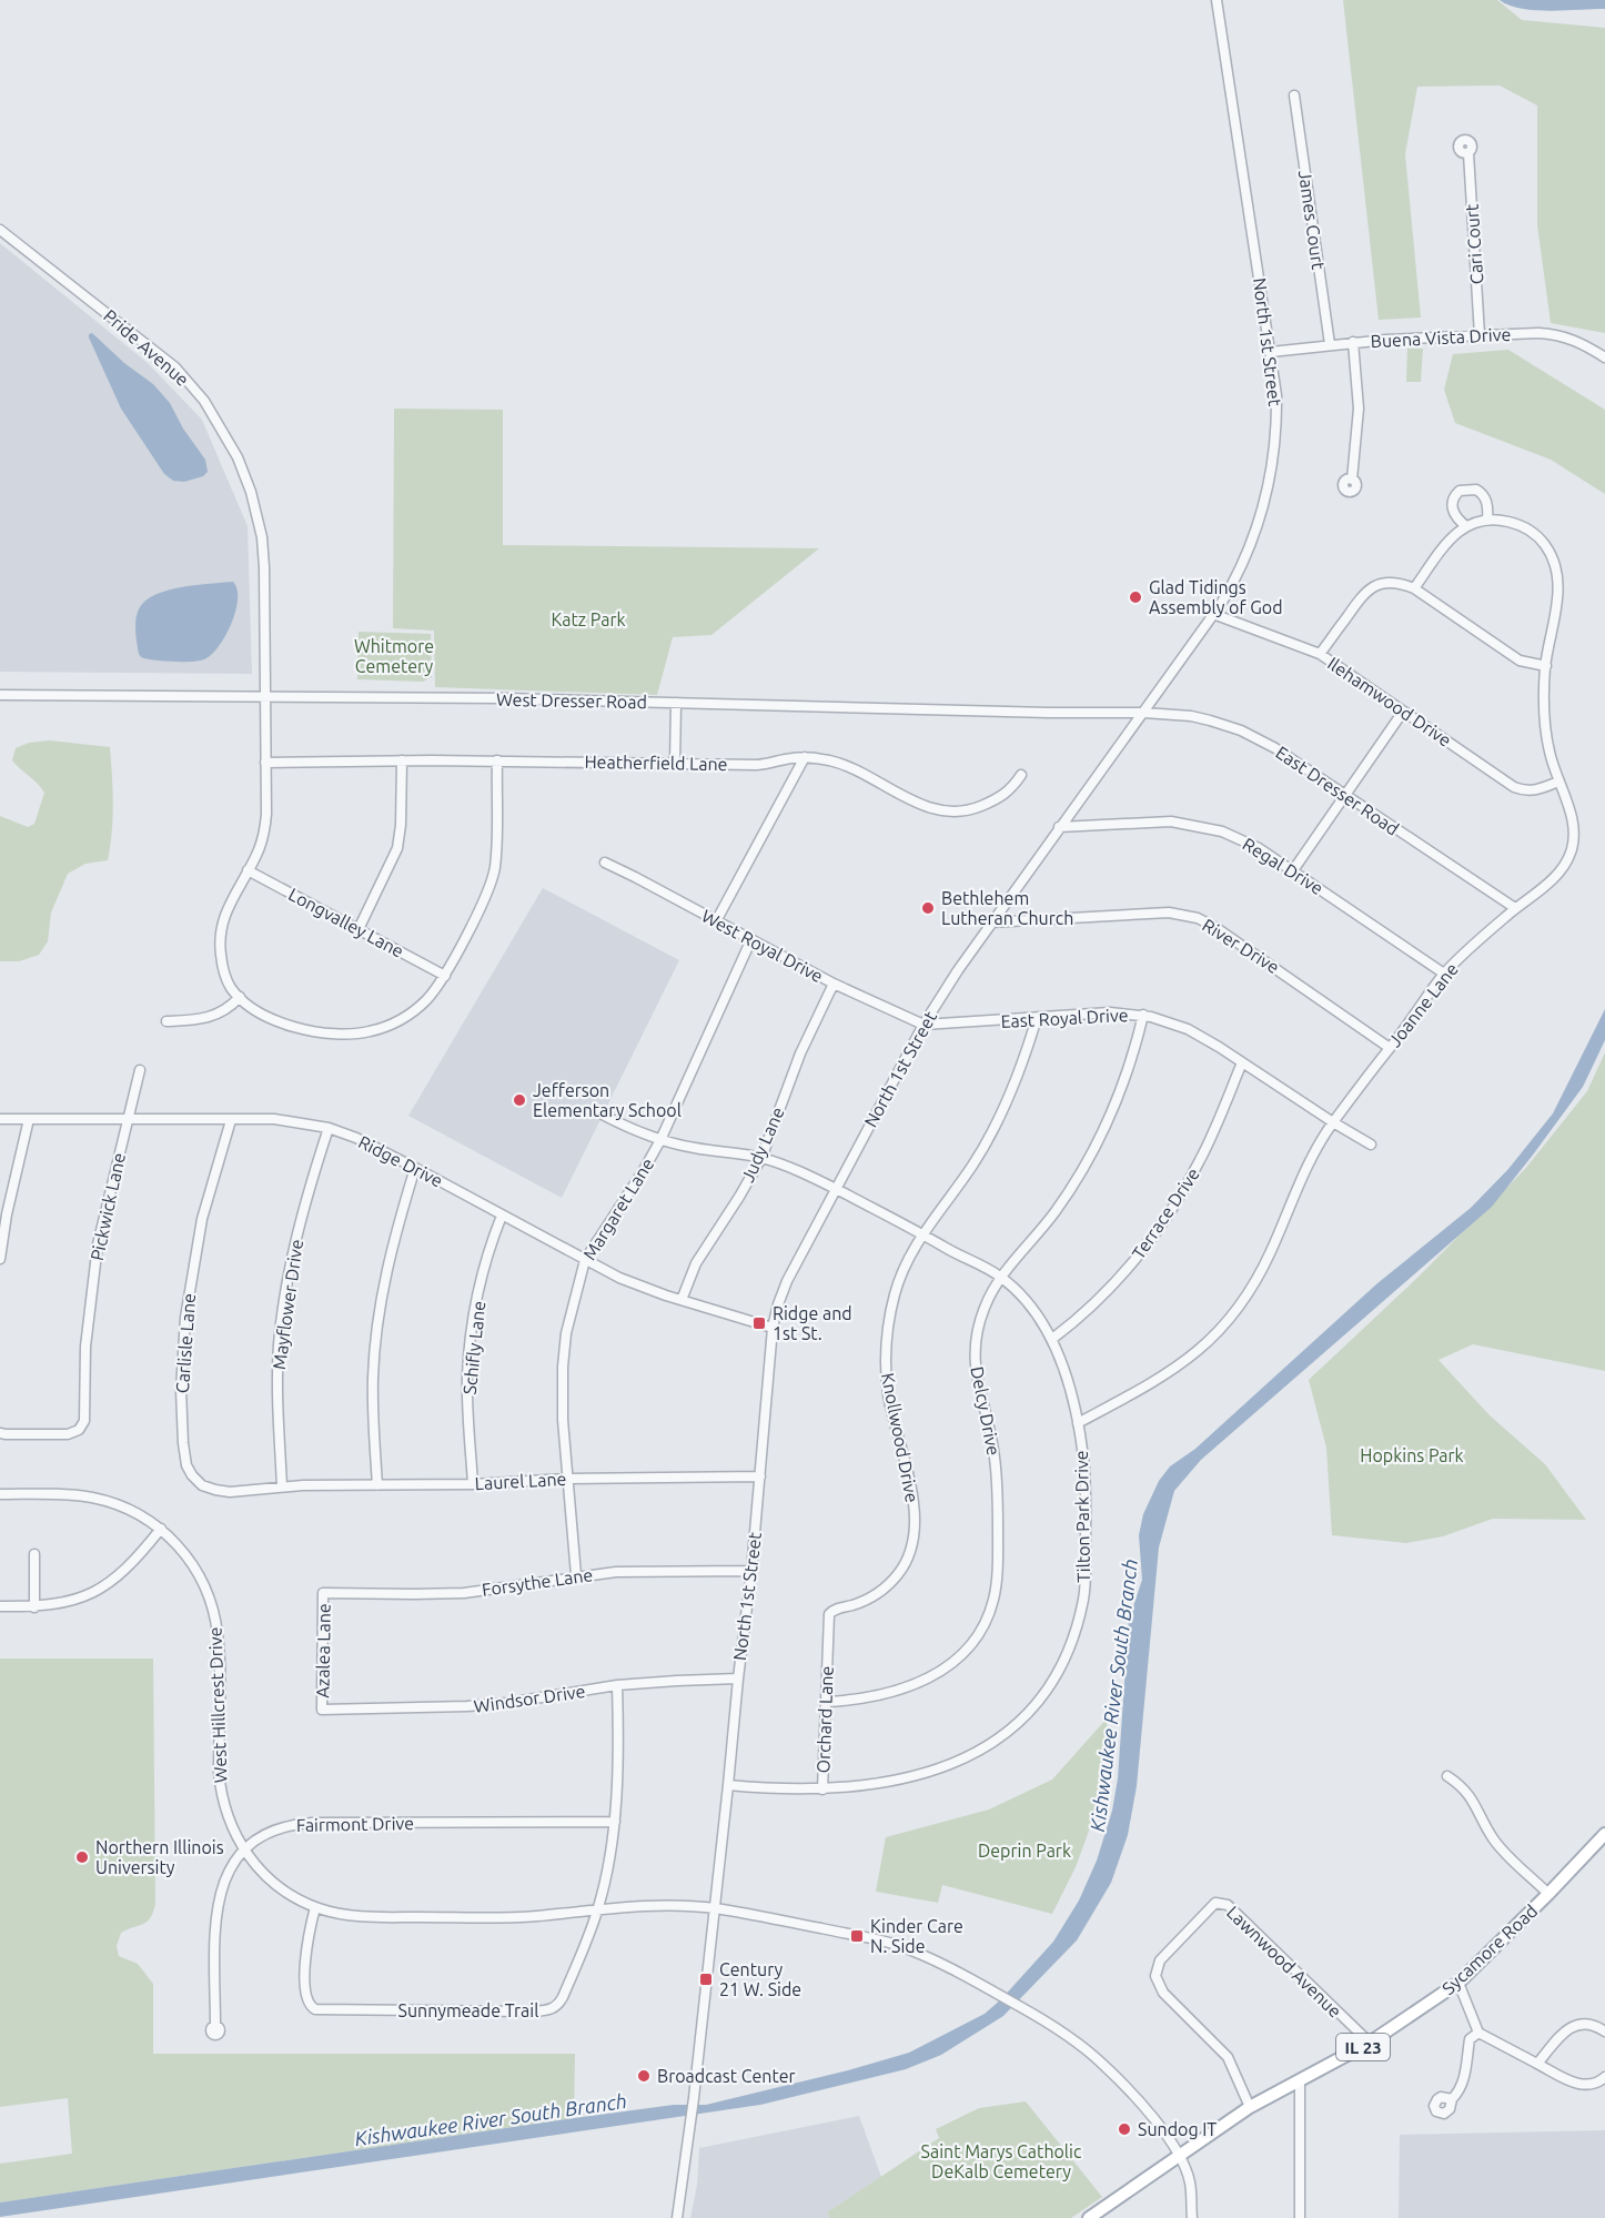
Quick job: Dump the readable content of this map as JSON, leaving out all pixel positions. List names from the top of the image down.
{
  "streets": {
    "main road": ["Sycamore Road", "IL 23"],
    "street": [
      "James Court",
      "Cari Court",
      "Buena Vista Drive",
      "North 1st Street",
      "Pride Avenue",
      "West Dresser Road",
      "Ilehamwood Drive",
      "Heatherfield Lane",
      "East Dresser Road",
      "Regal Drive",
      "Longvalley Lane",
      "West Royal Drive",
      "River Drive",
      "Joanne Lane",
      "East Royal Drive",
      "Judy Lane",
      "Ridge Drive",
      "Pickwick Lane",
      "Margaret Lane",
      "Terrace Drive",
      "Mayflower Drive",
      "Carlisle Lane",
      "Schifly Lane",
      "Delcy Drive",
      "Knollwood Drive",
      "Laurel Lane",
      "Tilton Park Drive",
      "Forsythe Lane",
      "Azalea Lane",
      "Windsor Drive",
      "West Hillcrest Drive",
      "Orchard Lane",
      "Fairmont Drive",
      "Lawnwood Avenue",
      "Sunnymeade Trail"
    ]
  },
  "crossings": [
    ["James Court", "Buena Vista Drive"],
    ["Cari Court", "Buena Vista Drive"],
    ["Buena Vista Drive", "North 1st Street"],
    ["North 1st Street", "West Dresser Road"],
    ["North 1st Street", "Ilehamwood Drive"],
    ["North 1st Street", "East Dresser Road"],
    ["North 1st Street", "Regal Drive"],
    ["North 1st Street", "West Royal Drive"],
    ["North 1st Street", "River Drive"],
    ["North 1st Street", "East Royal Drive"],
    ["North 1st Street", "Ridge Drive"],
    ["North 1st Street", "Laurel Lane"],
    ["North 1st Street", "Tilton Park Drive"],
    ["North 1st Street", "Forsythe Lane"],
    ["North 1st Street", "Windsor Drive"],
    ["North 1st Street", "West Hillcrest Drive"],
    ["Pride Avenue", "West Dresser Road"],
    ["Pride Avenue", "Heatherfield Lane"],
    ["Pride Avenue", "Longvalley Lane"],
    ["West Dresser Road", "East Dresser Road"],
    ["Ilehamwood Drive", "Joanne Lane"],
    ["East Dresser Road", "Joanne Lane"],
    ["Regal Drive", "Joanne Lane"],
    ["West Royal Drive", "East Royal Drive"],
    ["West Royal Drive", "Judy Lane"],
    ["West Royal Drive", "Margaret Lane"],
    ["River Drive", "Joanne Lane"],
    ["Joanne Lane", "East Royal Drive"],
    ["Joanne Lane", "Tilton Park Drive"],
    ["East Royal Drive", "Terrace Drive"],
    ["East Royal Drive", "Delcy Drive"],
    ["East Royal Drive", "Knollwood Drive"],
    ["Judy Lane", "Ridge Drive"],
    ["Judy Lane", "Tilton Park Drive"],
    ["Ridge Drive", "Pickwick Lane"],
    ["Ridge Drive", "Margaret Lane"],
    ["Ridge Drive", "Mayflower Drive"],
    ["Ridge Drive", "Carlisle Lane"],
    ["Ridge Drive", "Schifly Lane"],
    ["Margaret Lane", "Laurel Lane"],
    ["Margaret Lane", "Tilton Park Drive"],
    ["Margaret Lane", "Forsythe Lane"],
    ["Terrace Drive", "Tilton Park Drive"],
    ["Mayflower Drive", "Carlisle Lane"],
    ["Mayflower Drive", "Laurel Lane"],
    ["Carlisle Lane", "Laurel Lane"],
    ["Schifly Lane", "Laurel Lane"],
    ["Delcy Drive", "Tilton Park Drive"],
    ["Delcy Drive", "Orchard Lane"],
    ["Knollwood Drive", "Tilton Park Drive"],
    ["Knollwood Drive", "Orchard Lane"],
    ["Tilton Park Drive", "Orchard Lane"],
    ["Forsythe Lane", "Azalea Lane"],
    ["Azalea Lane", "Windsor Drive"],
    ["Windsor Drive", "Sunnymeade Trail"],
    ["West Hillcrest Drive", "Fairmont Drive"],
    ["West Hillcrest Drive", "Sycamore Road"],
    ["West Hillcrest Drive", "Sunnymeade Trail"],
    ["Fairmont Drive", "Sunnymeade Trail"],
    ["Sycamore Road", "Lawnwood Avenue"]
  ],
  "water": ["Kishwaukee River South Branch"],
  "parks": [
    "Katz Park",
    "Whitmore Cemetery",
    "Hopkins Park",
    "Deprin Park",
    "Saint Marys Catholic DeKalb Cemetery"
  ],
  "places": {
    "other": [
      "Glad Tidings Assembly of God",
      "Bethlehem Lutheran Church",
      "Jefferson Elementary School",
      "Northern Illinois University",
      "Broadcast Center",
      "Sundog IT"
    ],
    "transit": ["Ridge and 1st St.", "Kinder Care N. Side", "Century 21 W. Side"]
  }
}
